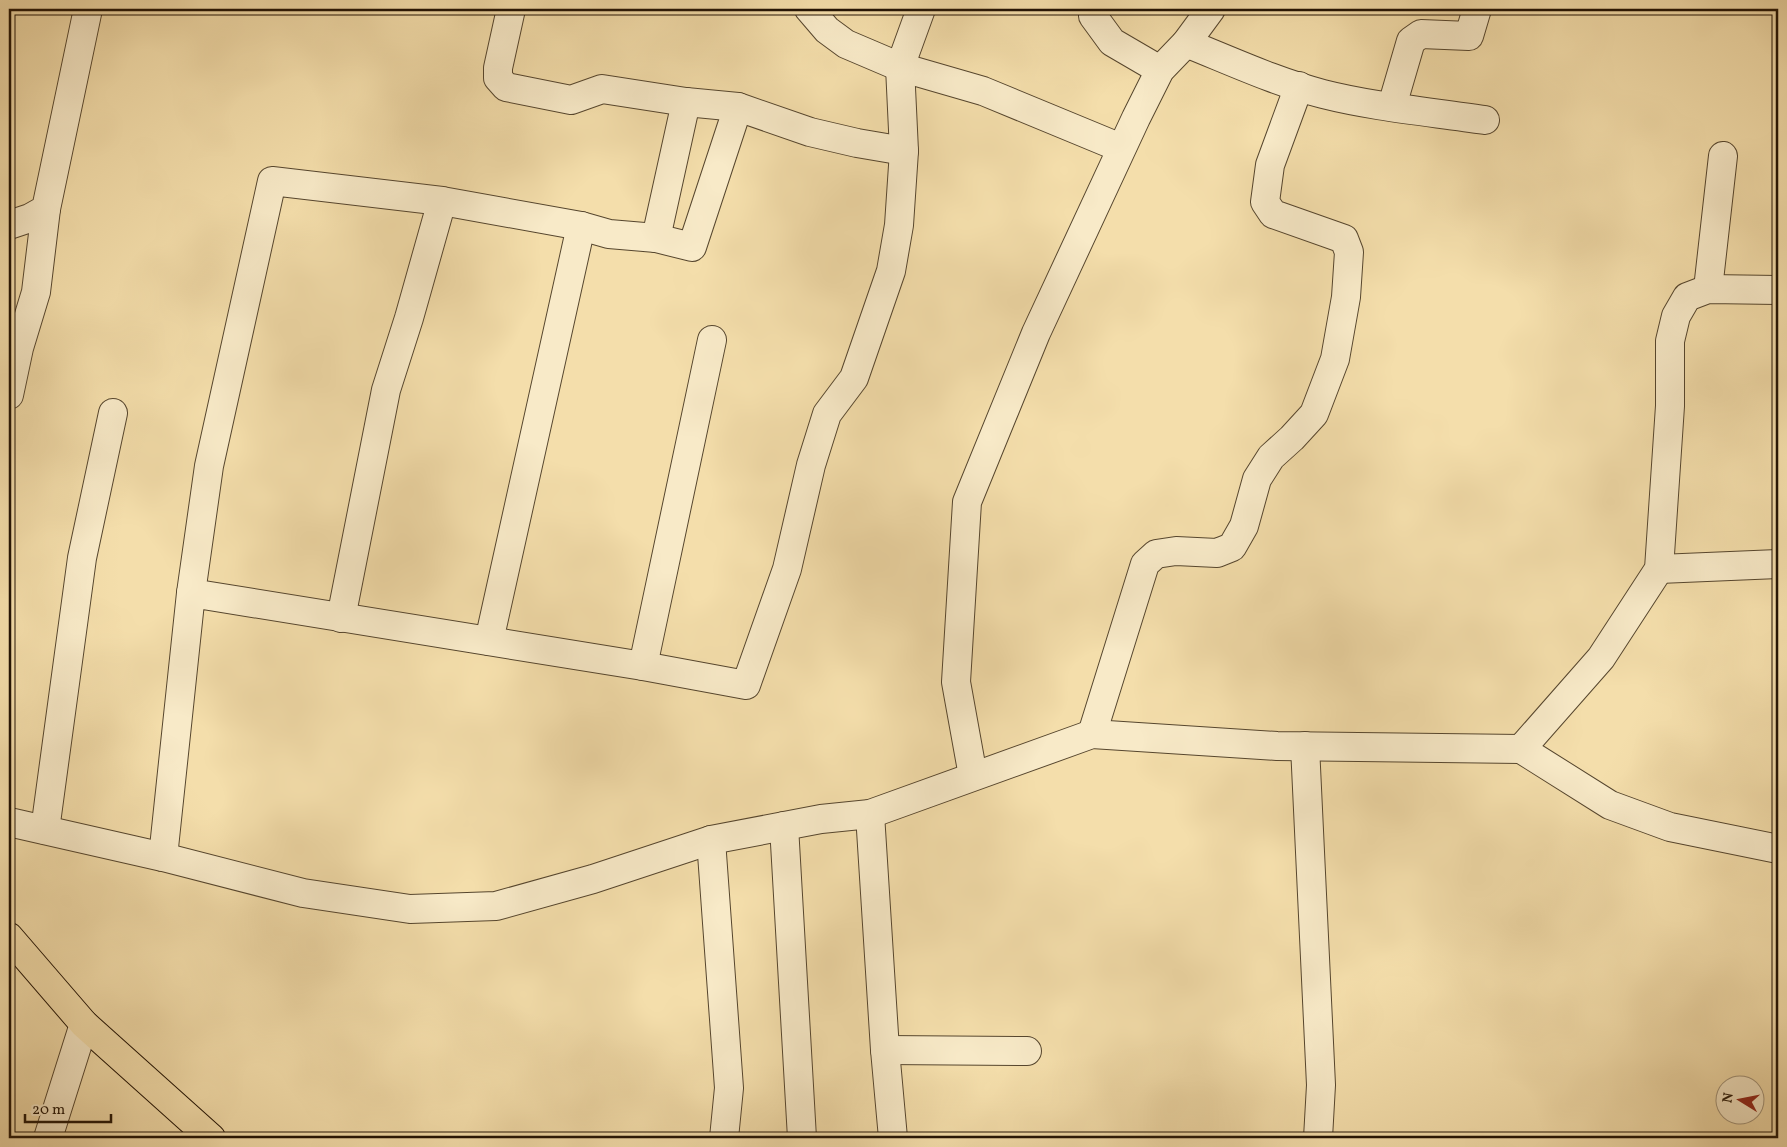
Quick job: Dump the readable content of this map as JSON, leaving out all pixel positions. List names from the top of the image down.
{
  "scale_bar": "20 m",
  "north": "left"
}
